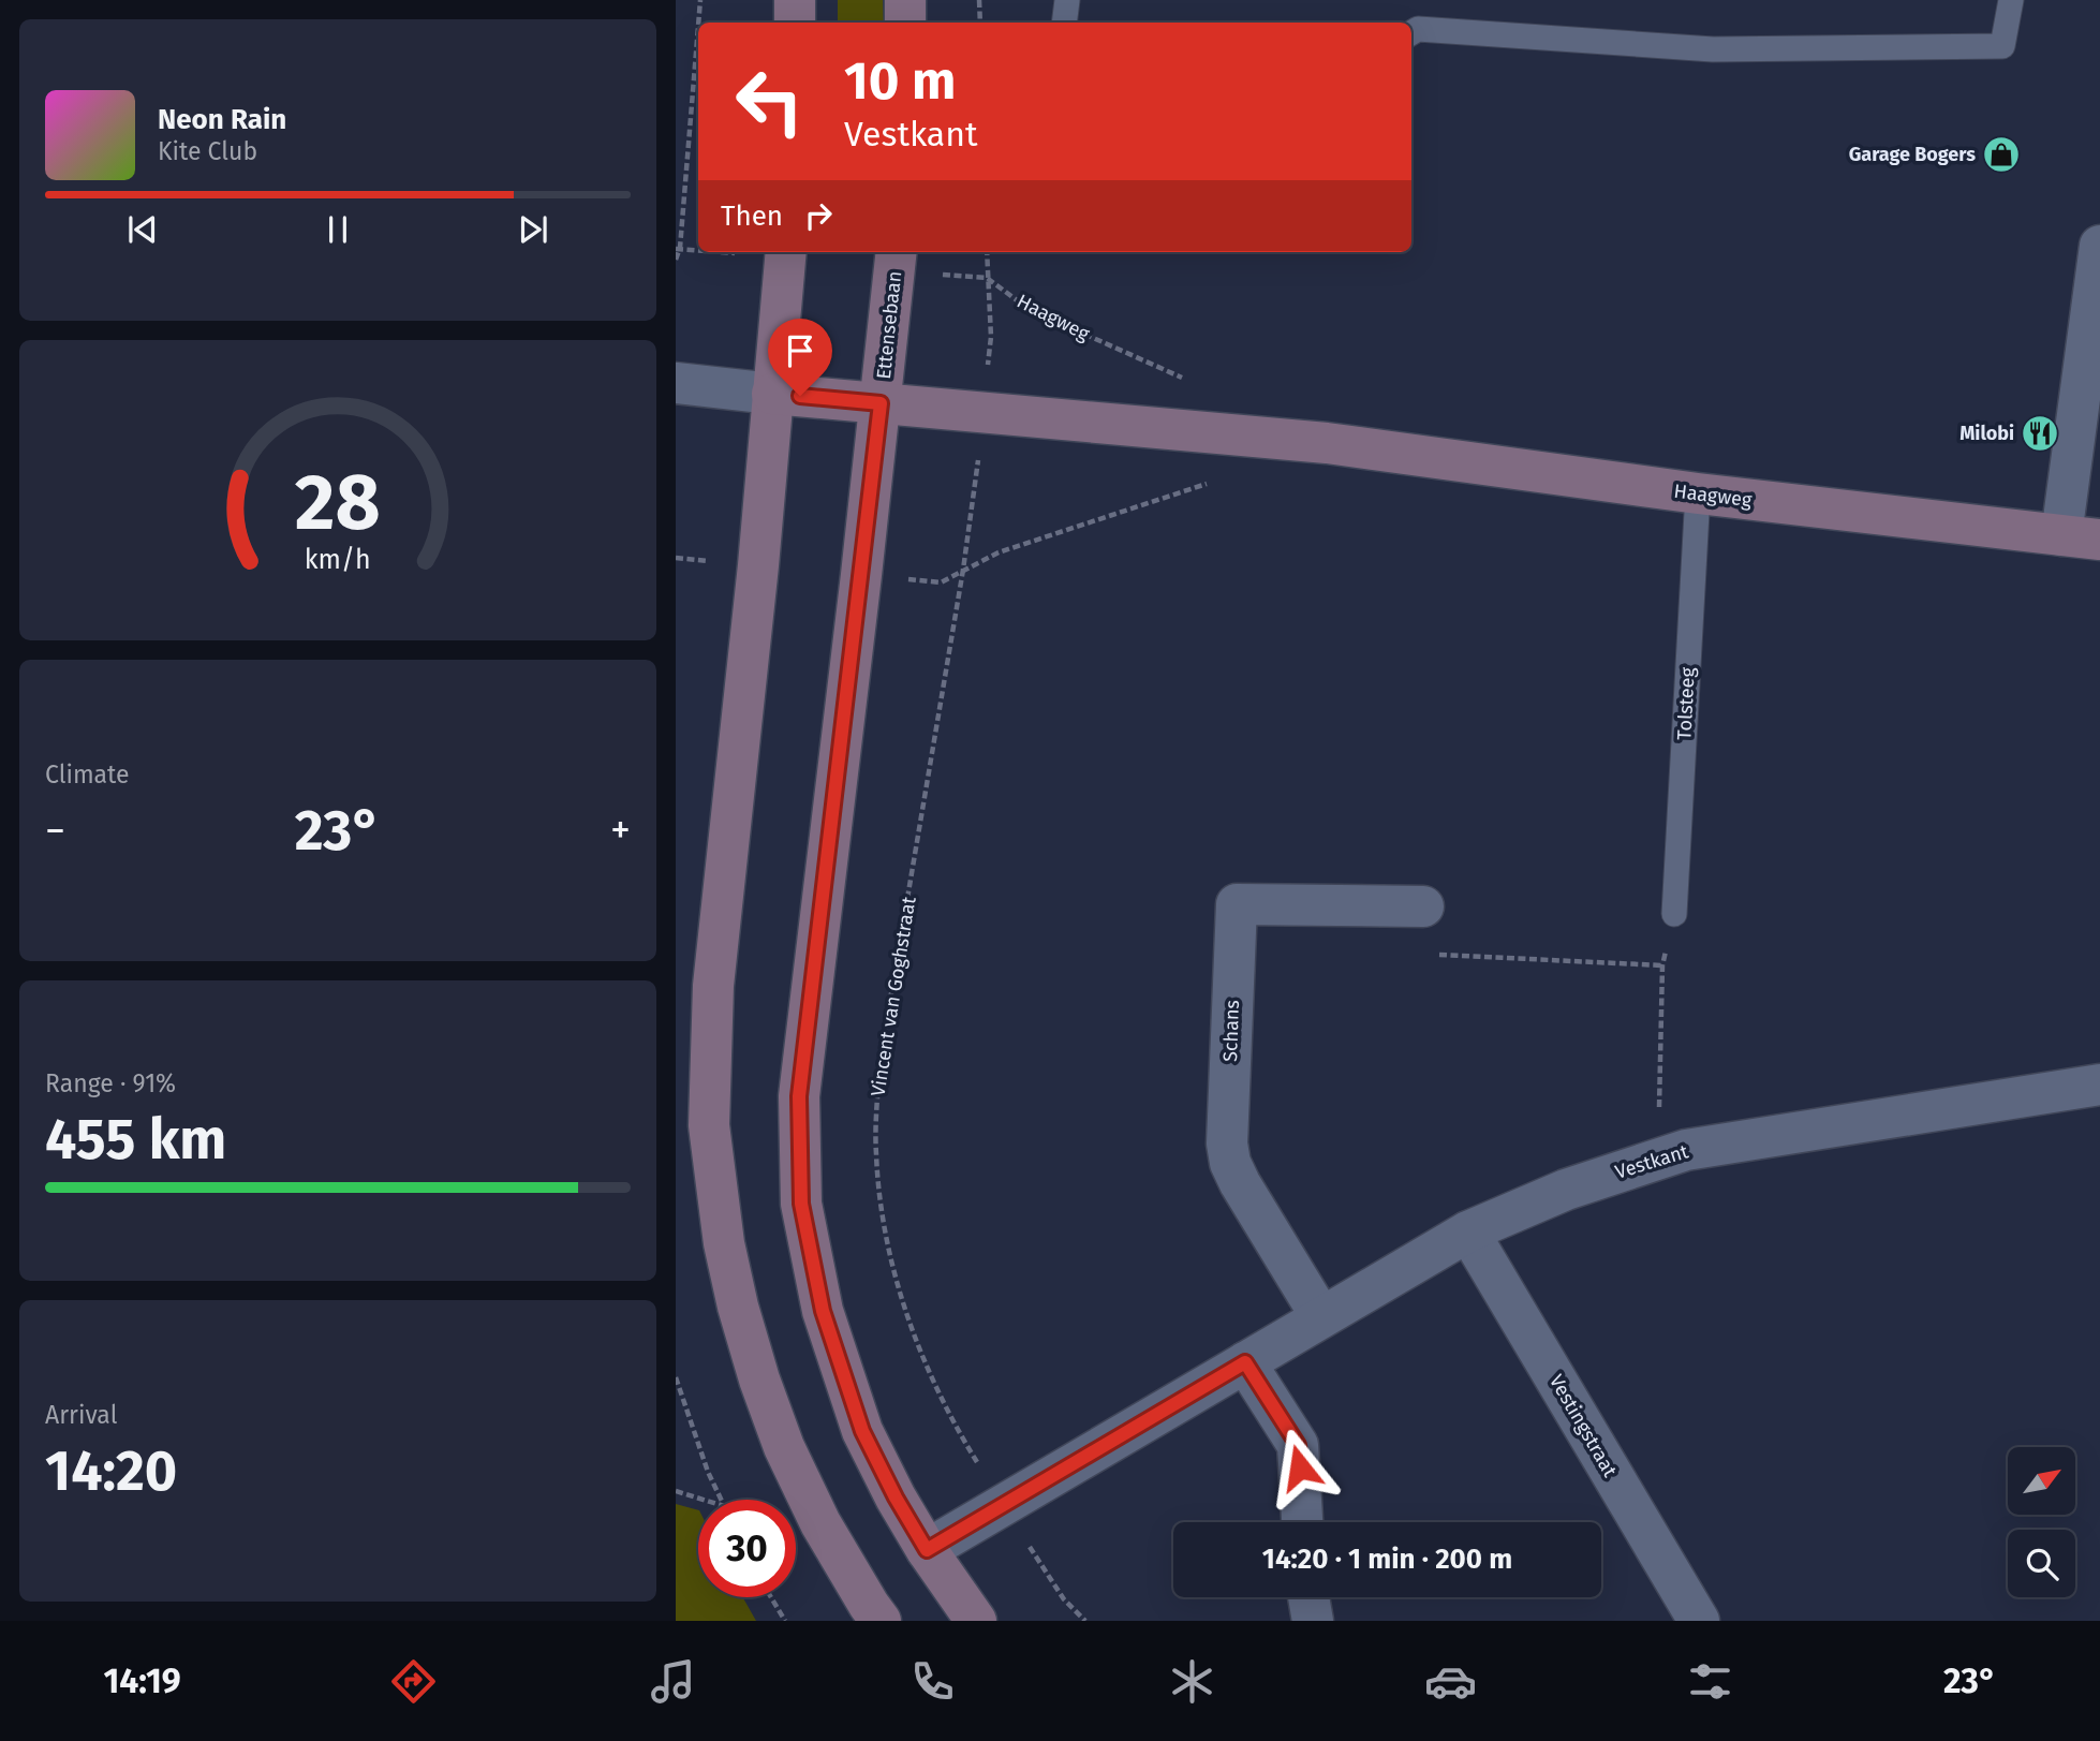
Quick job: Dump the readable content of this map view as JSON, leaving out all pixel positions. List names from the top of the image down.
{
  "streets": {
    "main road": ["Haagweg", "Ettensebaan"],
    "street": ["Schans", "Vestkant", "Vestingstraat"],
    "lane": ["Tolsteeg"],
    "path": ["Vincent van Goghstraat"]
  },
  "crossings": [
    ["Haagweg", "Ettensebaan"],
    ["Haagweg", "Tolsteeg"],
    ["Haagweg", "Vincent van Goghstraat"],
    ["Vincent van Goghstraat", "Vestkant"],
    ["Schans", "Vestkant"],
    ["Vestkant", "Vestingstraat"]
  ],
  "places": {
    "shop": ["Garage Bogers"],
    "restaurant": ["Milobi"]
  },
  "north": "top right",
  "page": {
    "turn": ["10 m", "Vestkant"],
    "song": ["Neon Rain", "Kite Club"],
    "then": "Then",
    "tile": [
      "Climate",
      ["Range · 91%", "455 km"],
      ["Arrival", "14:20"]
    ],
    "heat": ["−", "23°", "+"],
    "limit": "30",
    "trip": "14:20 · 1 min · 200 m",
    "tabs": ["14:19", "23°"],
    "gauge": ["28", "km/h"]
  }
}
